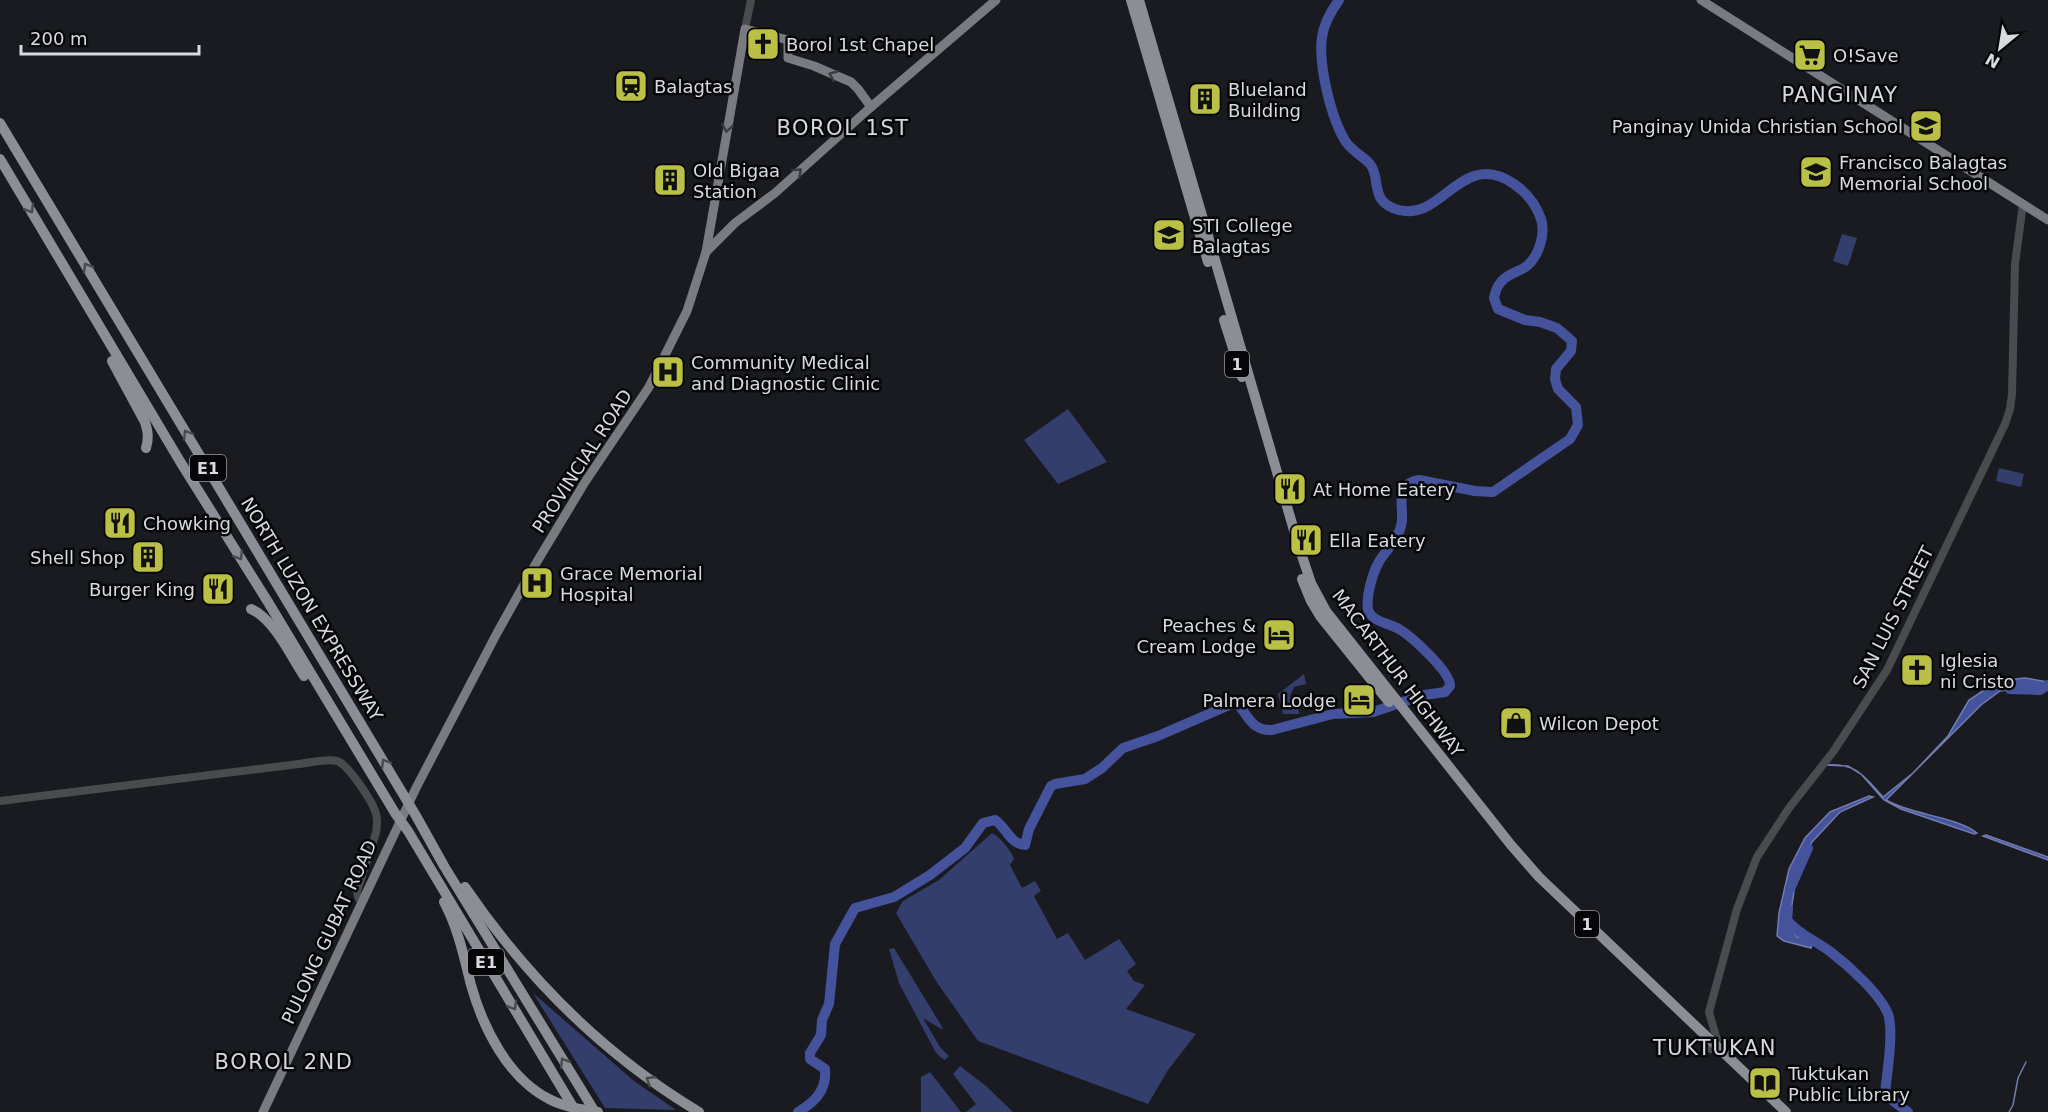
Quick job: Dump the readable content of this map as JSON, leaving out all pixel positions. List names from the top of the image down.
{
  "streets": {
    "highway": [
      "1",
      "E1",
      "NORTH LUZON EXPRESSWAY",
      "MACARTHUR HIGHWAY"
    ],
    "main road": ["PROVINCIAL ROAD", "PULONG GUBAT ROAD"],
    "street": ["SAN LUIS STREET"]
  },
  "crossings": [
    ["PROVINCIAL ROAD", "PULONG GUBAT ROAD"],
    ["E1", "NORTH LUZON EXPRESSWAY"],
    ["SAN LUIS STREET", "MACARTHUR HIGHWAY"]
  ],
  "districts": [
    "PANGINAY",
    "BOROL 1ST",
    "TUKTUKAN",
    "BOROL 2ND"
  ],
  "places": {
    "church": ["Borol 1st Chapel", "Iglesia ni Cristo"],
    "supermarket": ["O!Save"],
    "station": ["Balagtas"],
    "building": ["Blueland Building", "Old Bigaa Station", "Shell Shop"],
    "school or university": ["Panginay Unida Christian School", "Francisco Balagtas Memorial School", "STI College Balagtas"],
    "hospital": ["Community Medical and Diagnostic Clinic", "Grace Memorial Hospital"],
    "restaurant": [
      "At Home Eatery",
      "Chowking",
      "Ella Eatery",
      "Burger King"
    ],
    "hotel": ["Peaches & Cream Lodge", "Palmera Lodge"],
    "shop": ["Wilcon Depot"],
    "library": ["Tuktukan Public Library"]
  },
  "scale_bar": "200 m",
  "north": "bottom left"
}
